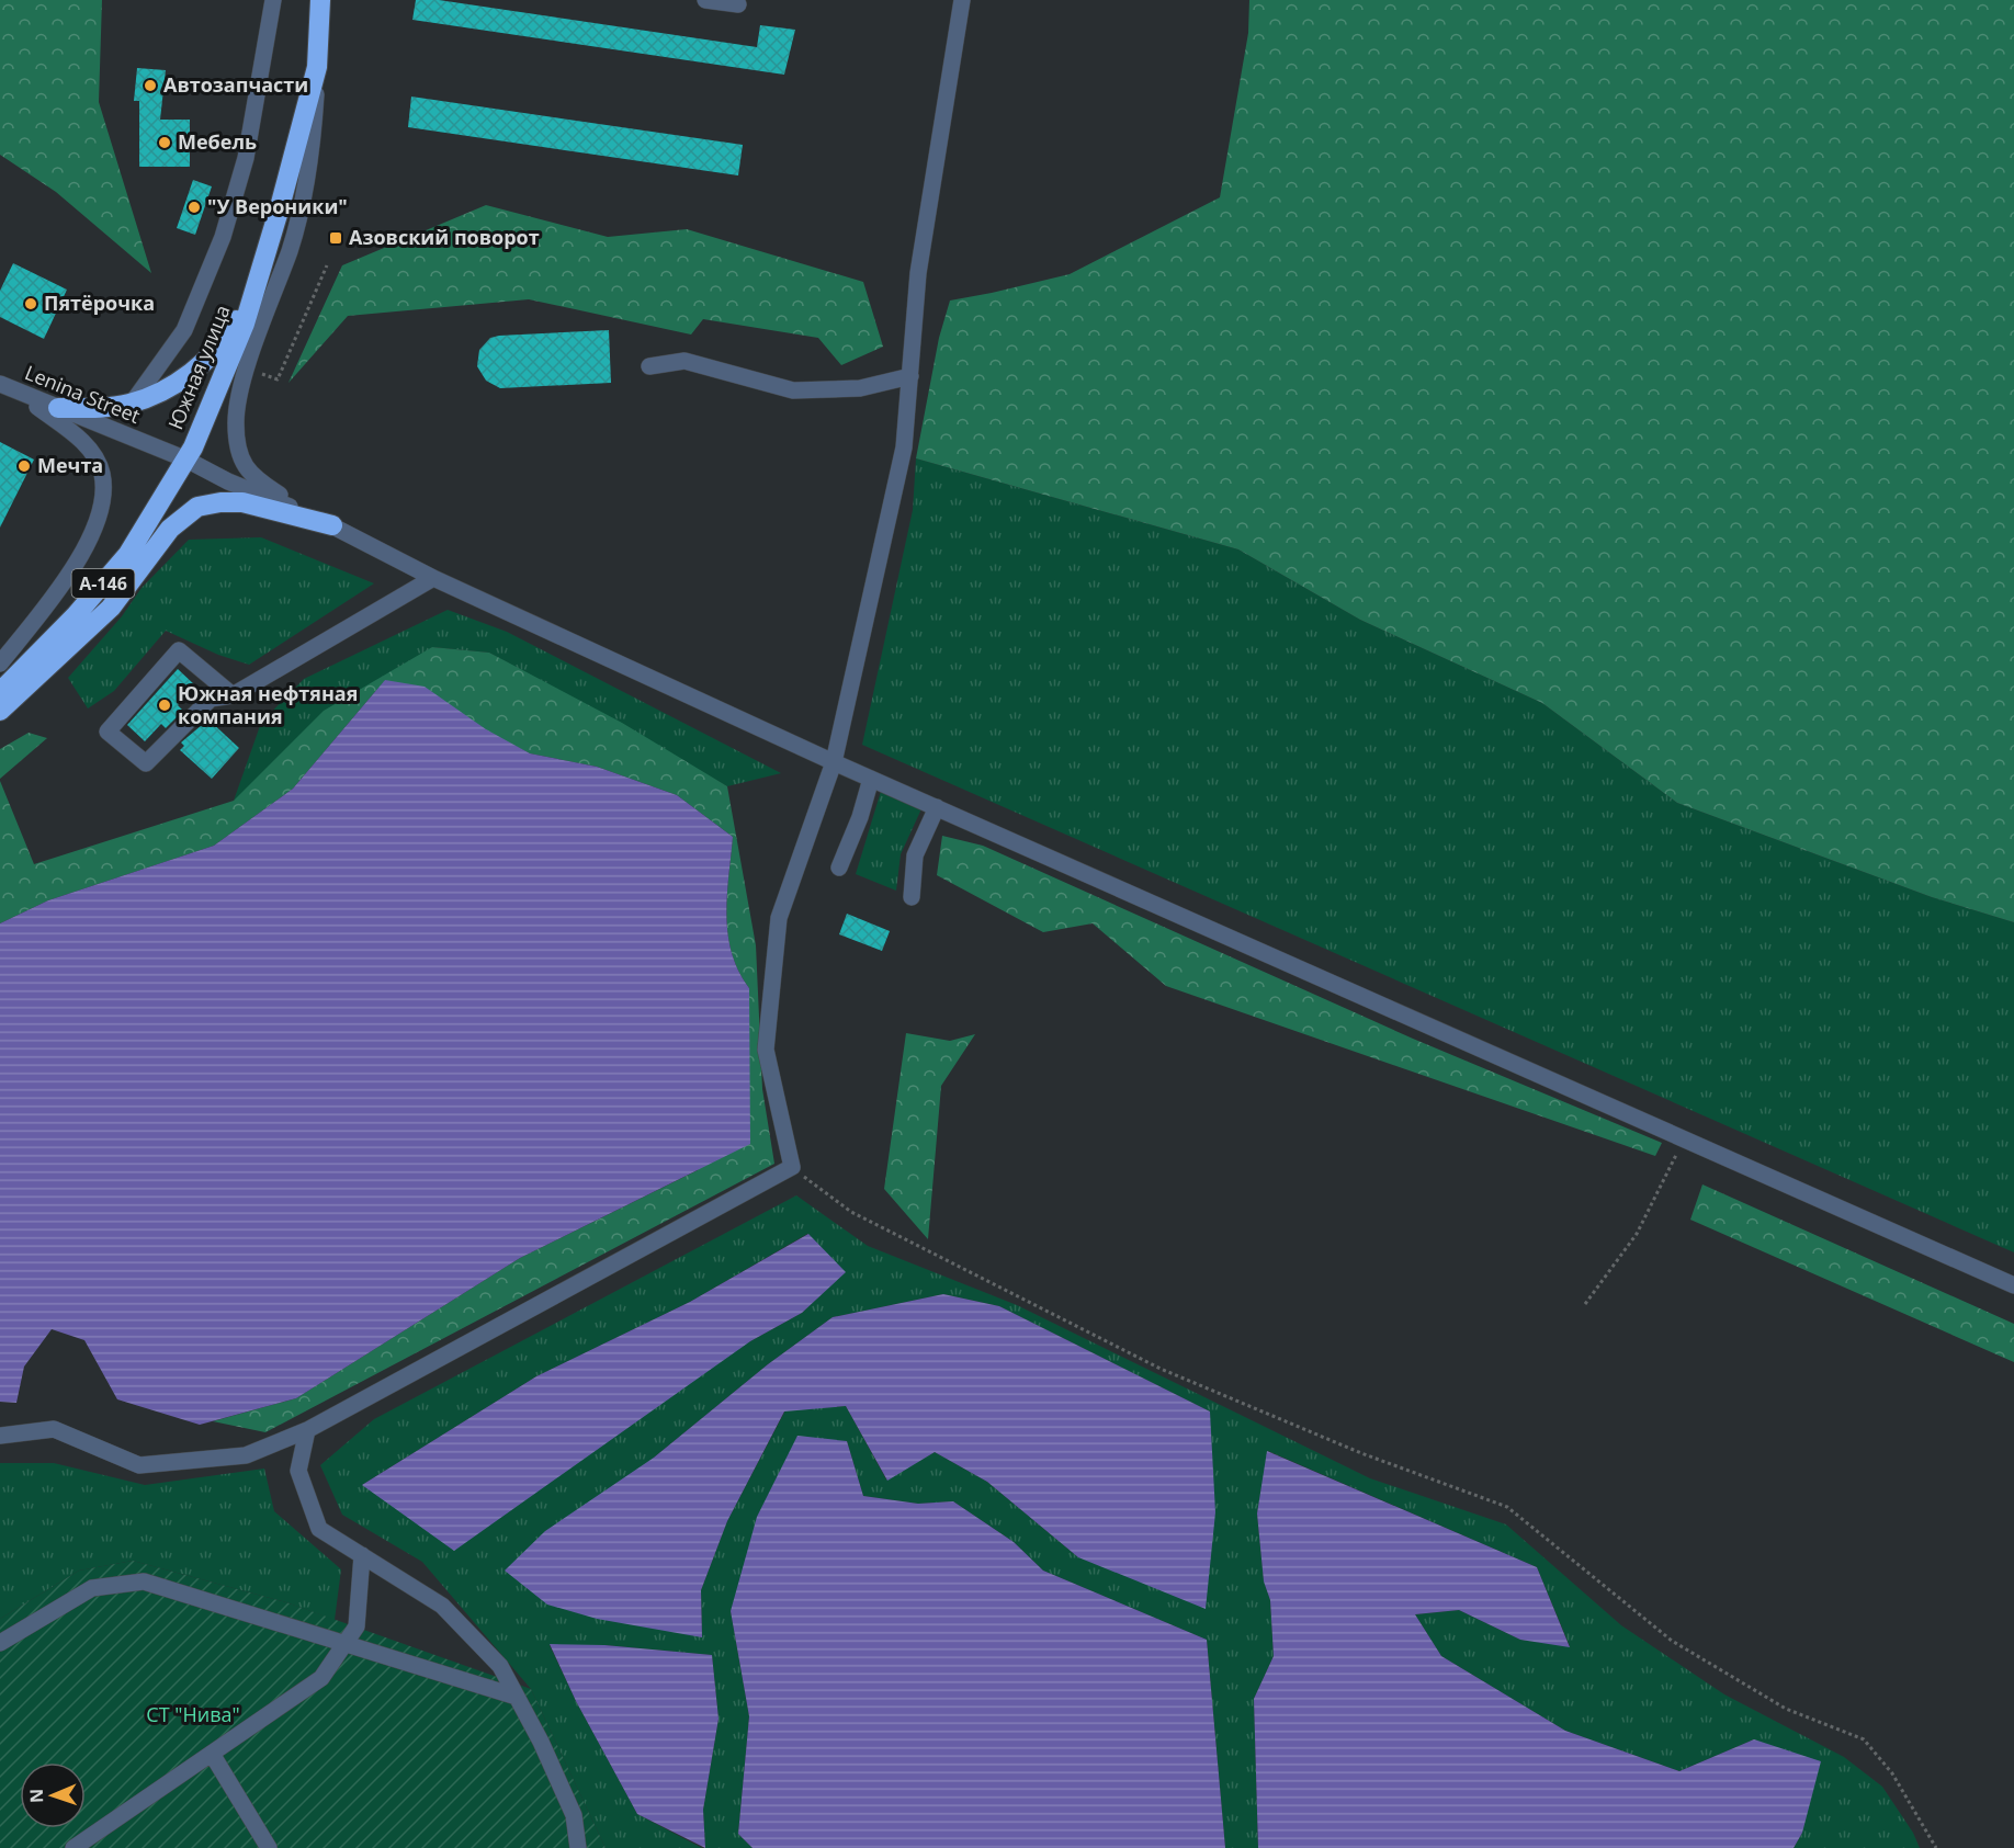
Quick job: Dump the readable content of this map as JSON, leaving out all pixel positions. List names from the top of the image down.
{
  "streets": {
    "highway": ["Южная улица", "А-146"],
    "street": ["Lenina Street"]
  },
  "crossings": [
    ["Южная улица", "Lenina Street"]
  ],
  "parks": ["СТ \"Нива\""],
  "places": {
    "other": [
      "Автозапчасти",
      "Мебель",
      "\"У Вероники\"",
      "Пятёрочка",
      "Мечта",
      "Южная нефтяная компания"
    ],
    "transit": ["Азовский поворот"]
  },
  "north": "left"
}
